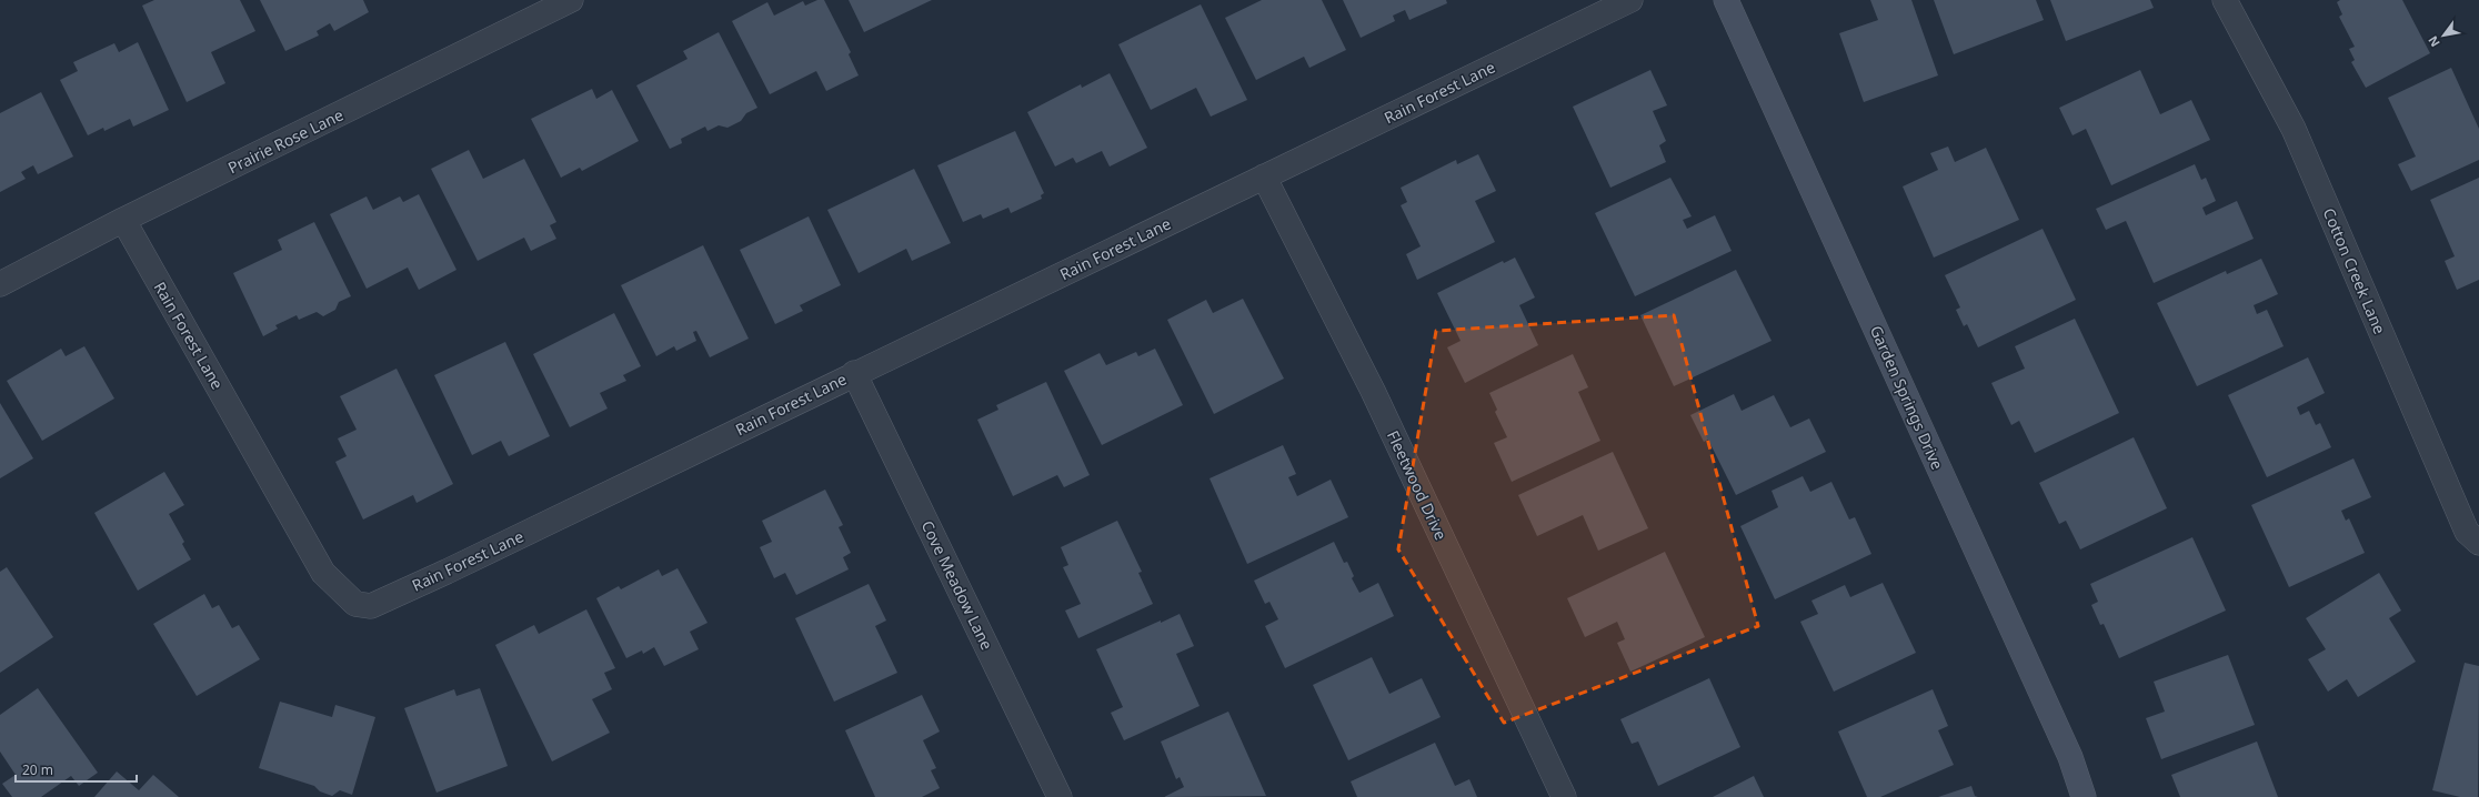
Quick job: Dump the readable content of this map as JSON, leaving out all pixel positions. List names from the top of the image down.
{
  "streets": {
    "street": [
      "Rain Forest Lane",
      "Prairie Rose Lane",
      "Cotton Creek Lane",
      "Garden Springs Drive",
      "Fleetwood Drive",
      "Cove Meadow Lane"
    ]
  },
  "crossings": [
    ["Rain Forest Lane", "Prairie Rose Lane"],
    ["Rain Forest Lane", "Fleetwood Drive"],
    ["Rain Forest Lane", "Cove Meadow Lane"]
  ],
  "scale_bar": "20 m",
  "north": "bottom left"
}
